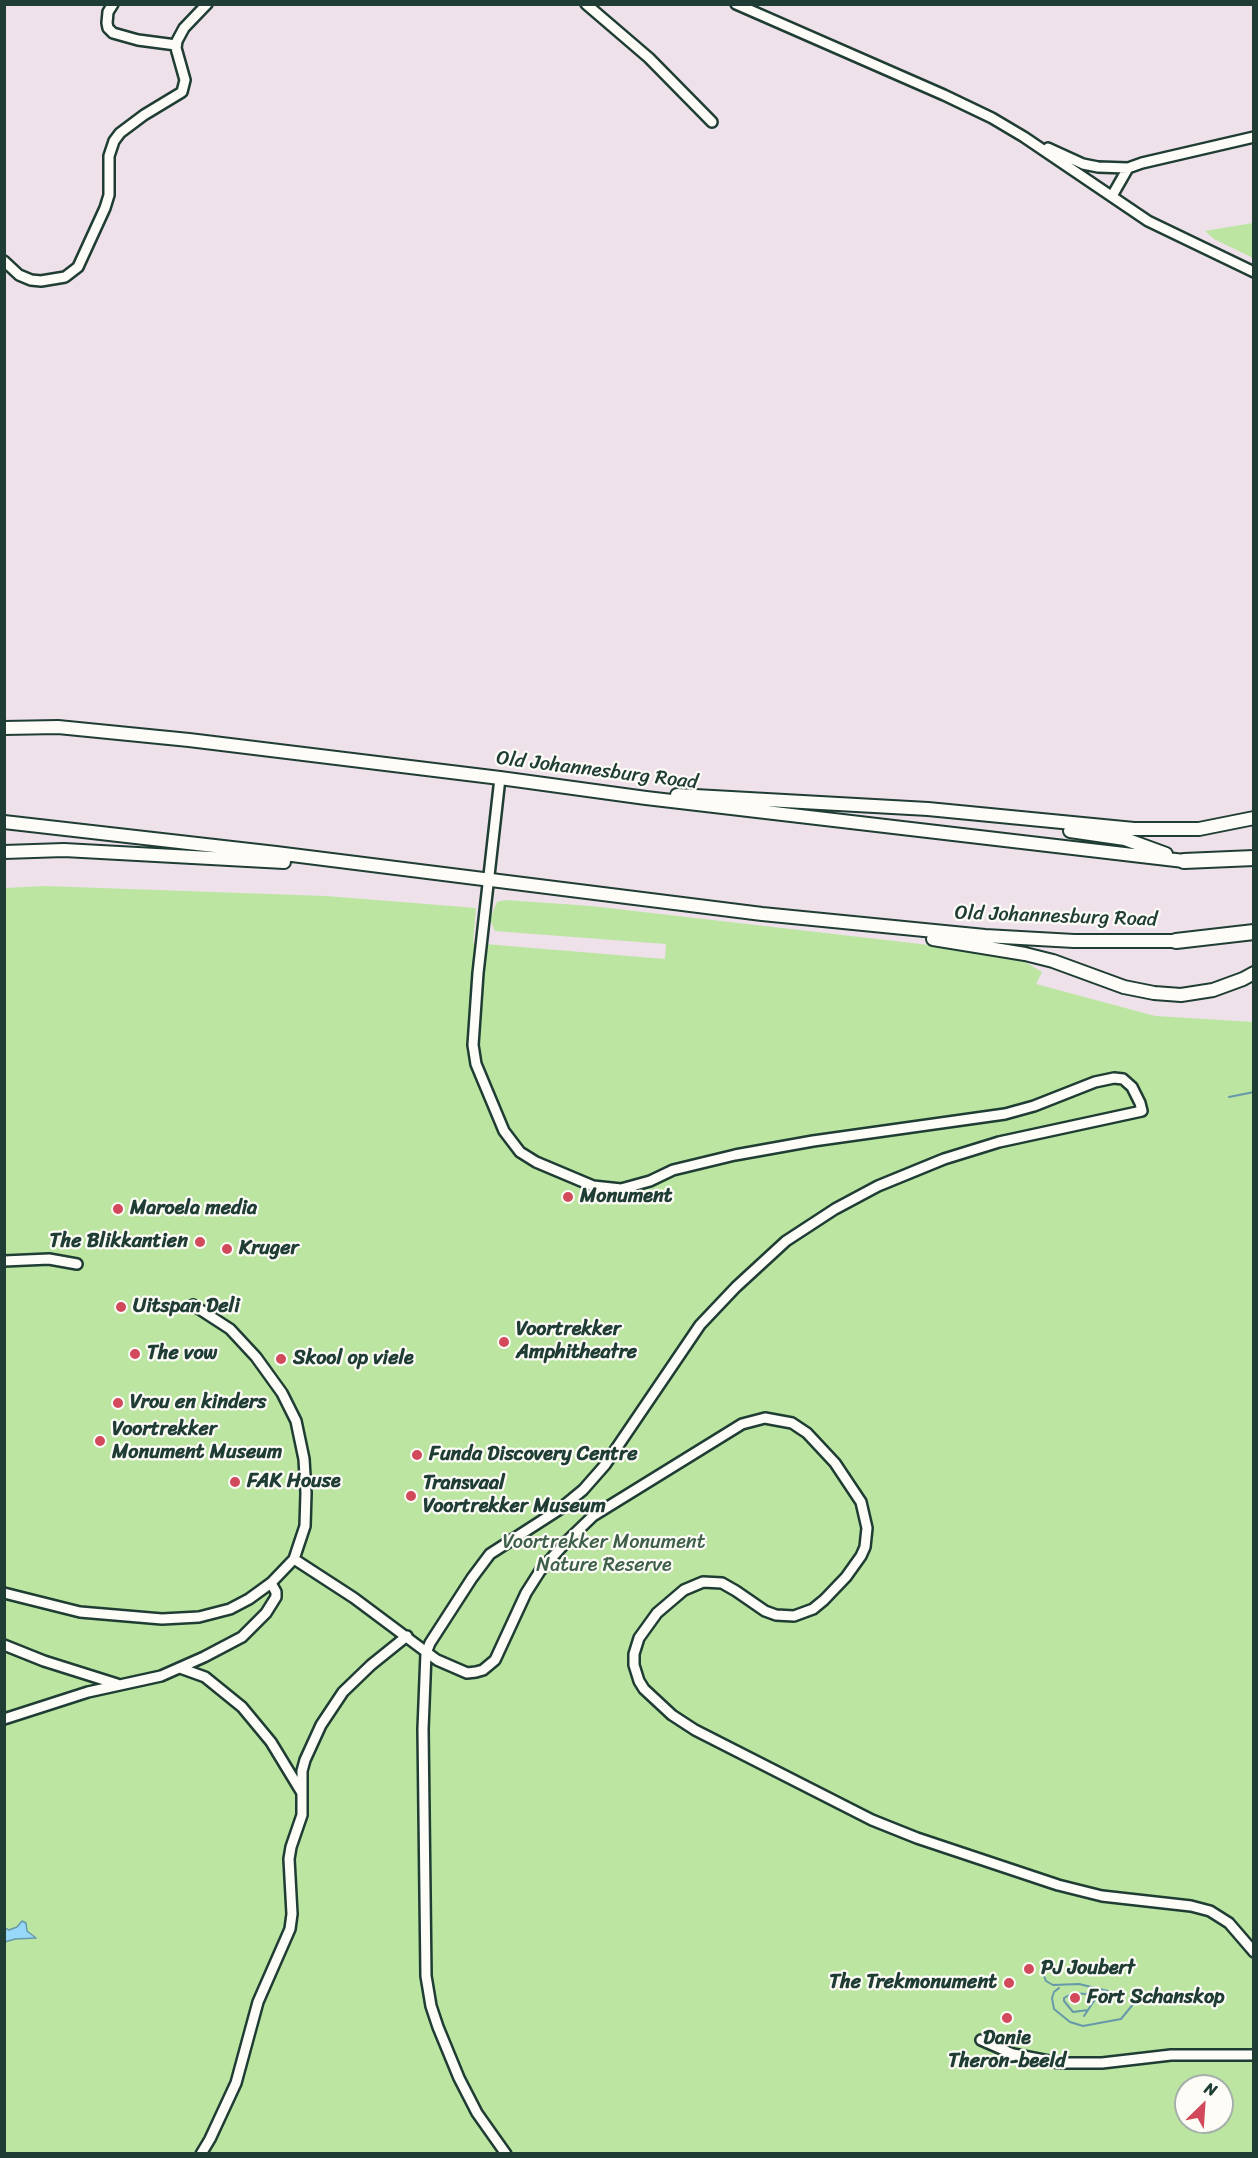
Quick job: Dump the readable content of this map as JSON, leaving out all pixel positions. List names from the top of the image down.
{
  "streets": {
    "main road": ["Old Johannesburg Road"]
  },
  "parks": ["Voortrekker Monument Nature Reserve"],
  "places": [
    "Monument",
    "Maroela media",
    "The Blikkantien",
    "Kruger",
    "Uitspan Deli",
    "Voortrekker Amphitheatre",
    "The vow",
    "Skool op viele",
    "Vrou en kinders",
    "Voortrekker Monument Museum",
    "Funda Discovery Centre",
    "FAK House",
    "Transvaal Voortrekker Museum",
    "PJ Joubert",
    "The Trekmonument",
    "Fort Schanskop",
    "Danie Theron-beeld"
  ],
  "north": "top right"
}
